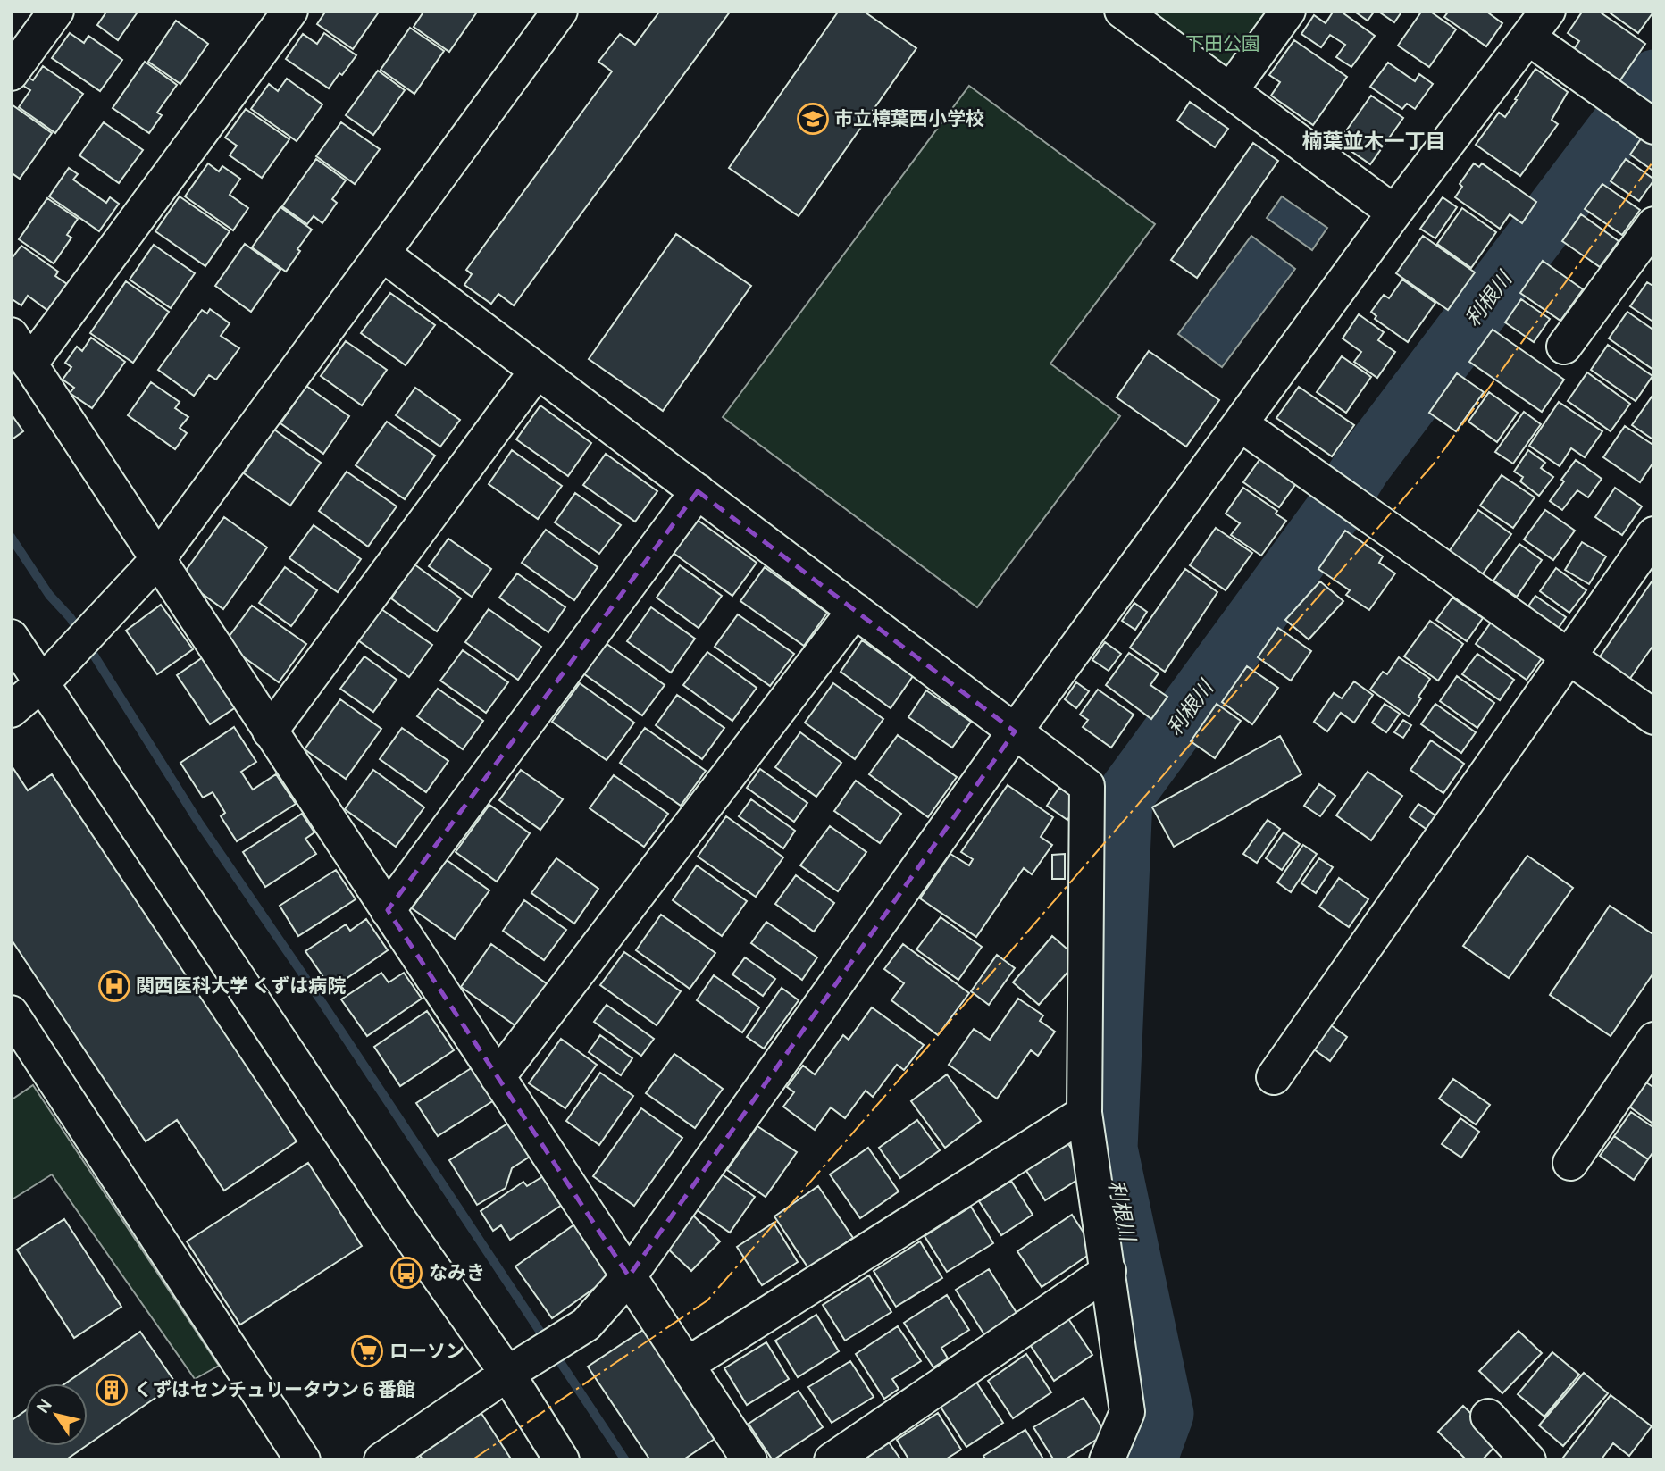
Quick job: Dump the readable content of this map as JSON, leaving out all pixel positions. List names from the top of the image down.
{
  "districts": ["楠葉並木一丁目"],
  "water": ["利根川"],
  "parks": ["下田公園"],
  "places": {
    "school or university": ["市立樟葉西小学校"],
    "hospital": ["関西医科大学 くずは病院"],
    "bus stop": ["なみき"],
    "supermarket": ["ローソン"],
    "building": ["くずはセンチュリータウン６番館"]
  },
  "north": "top left"
}
